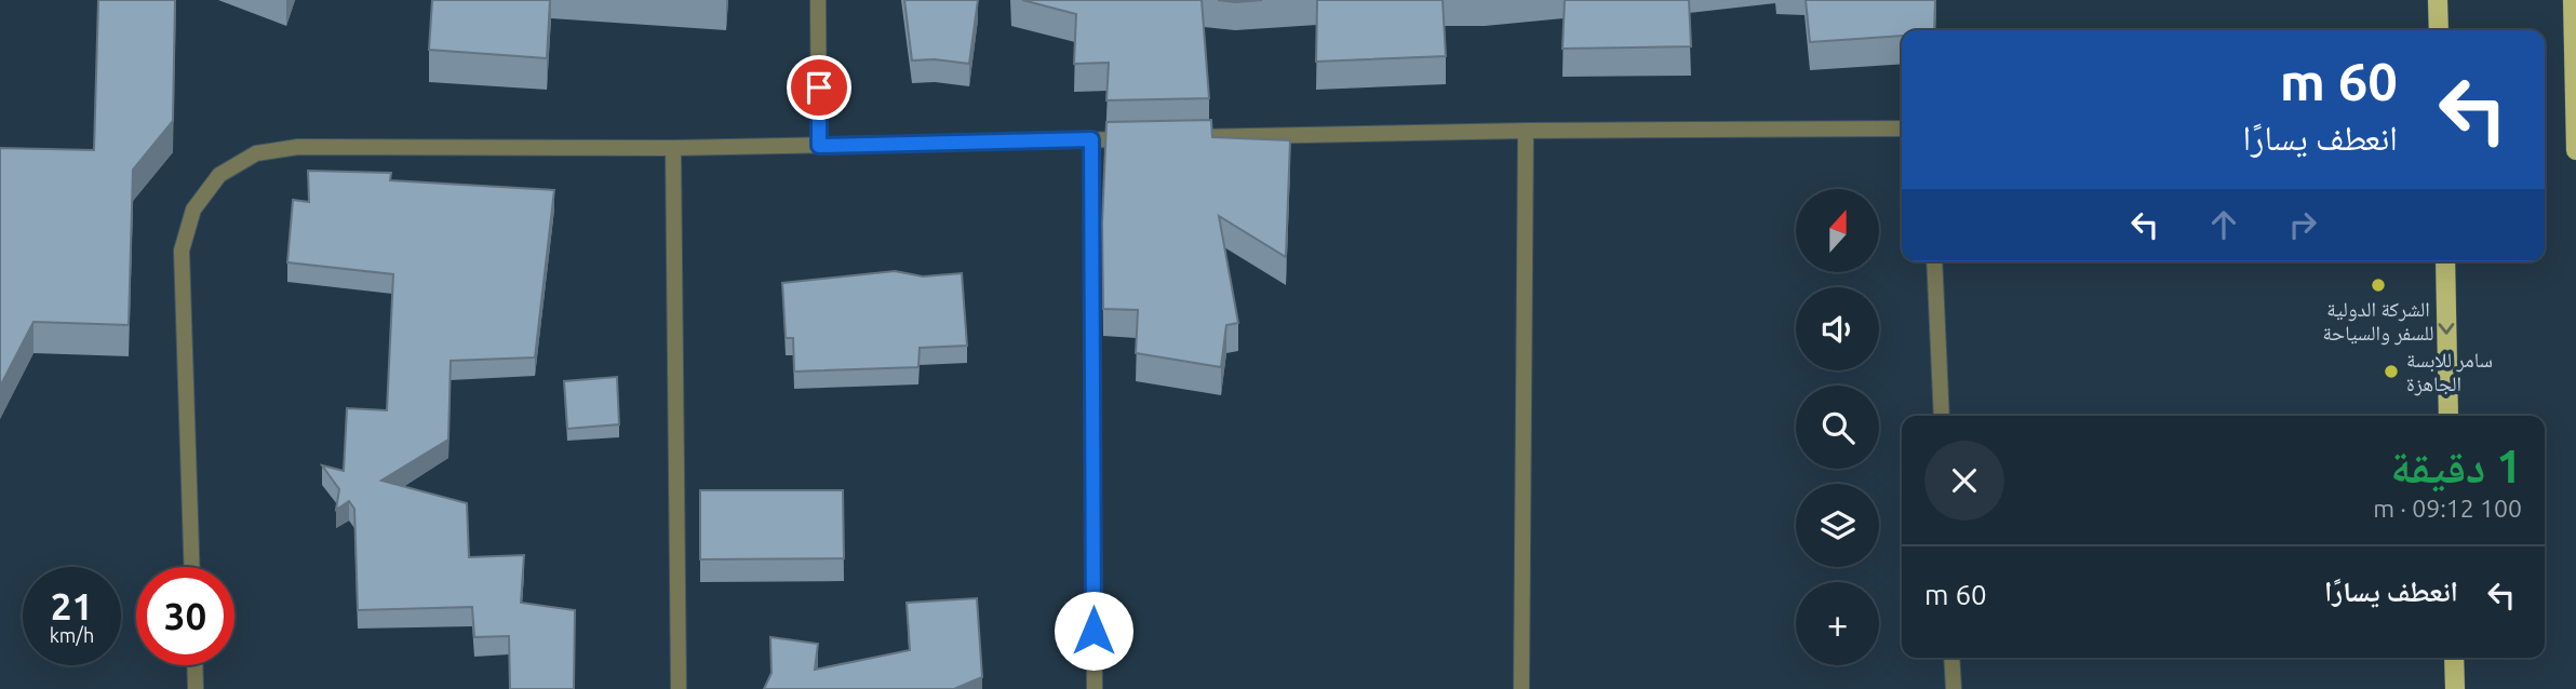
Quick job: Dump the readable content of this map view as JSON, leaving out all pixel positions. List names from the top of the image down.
{
  "places": ["الشركة الدولية للسفر والسياحة", "سامر للابسة الجاهزة"],
  "north": "top",
  "page": {
    "turn": ["60 m", "انعطف يسارًا"],
    "map_buttons": "+",
    "heading": ["1 دقيقة", "100 m · 09:12"],
    "list": [
      {
        "name": "انعطف يسارًا",
        "value": "60 m"
      }
    ],
    "speed": "21 km/h",
    "limit": "30"
  }
}
